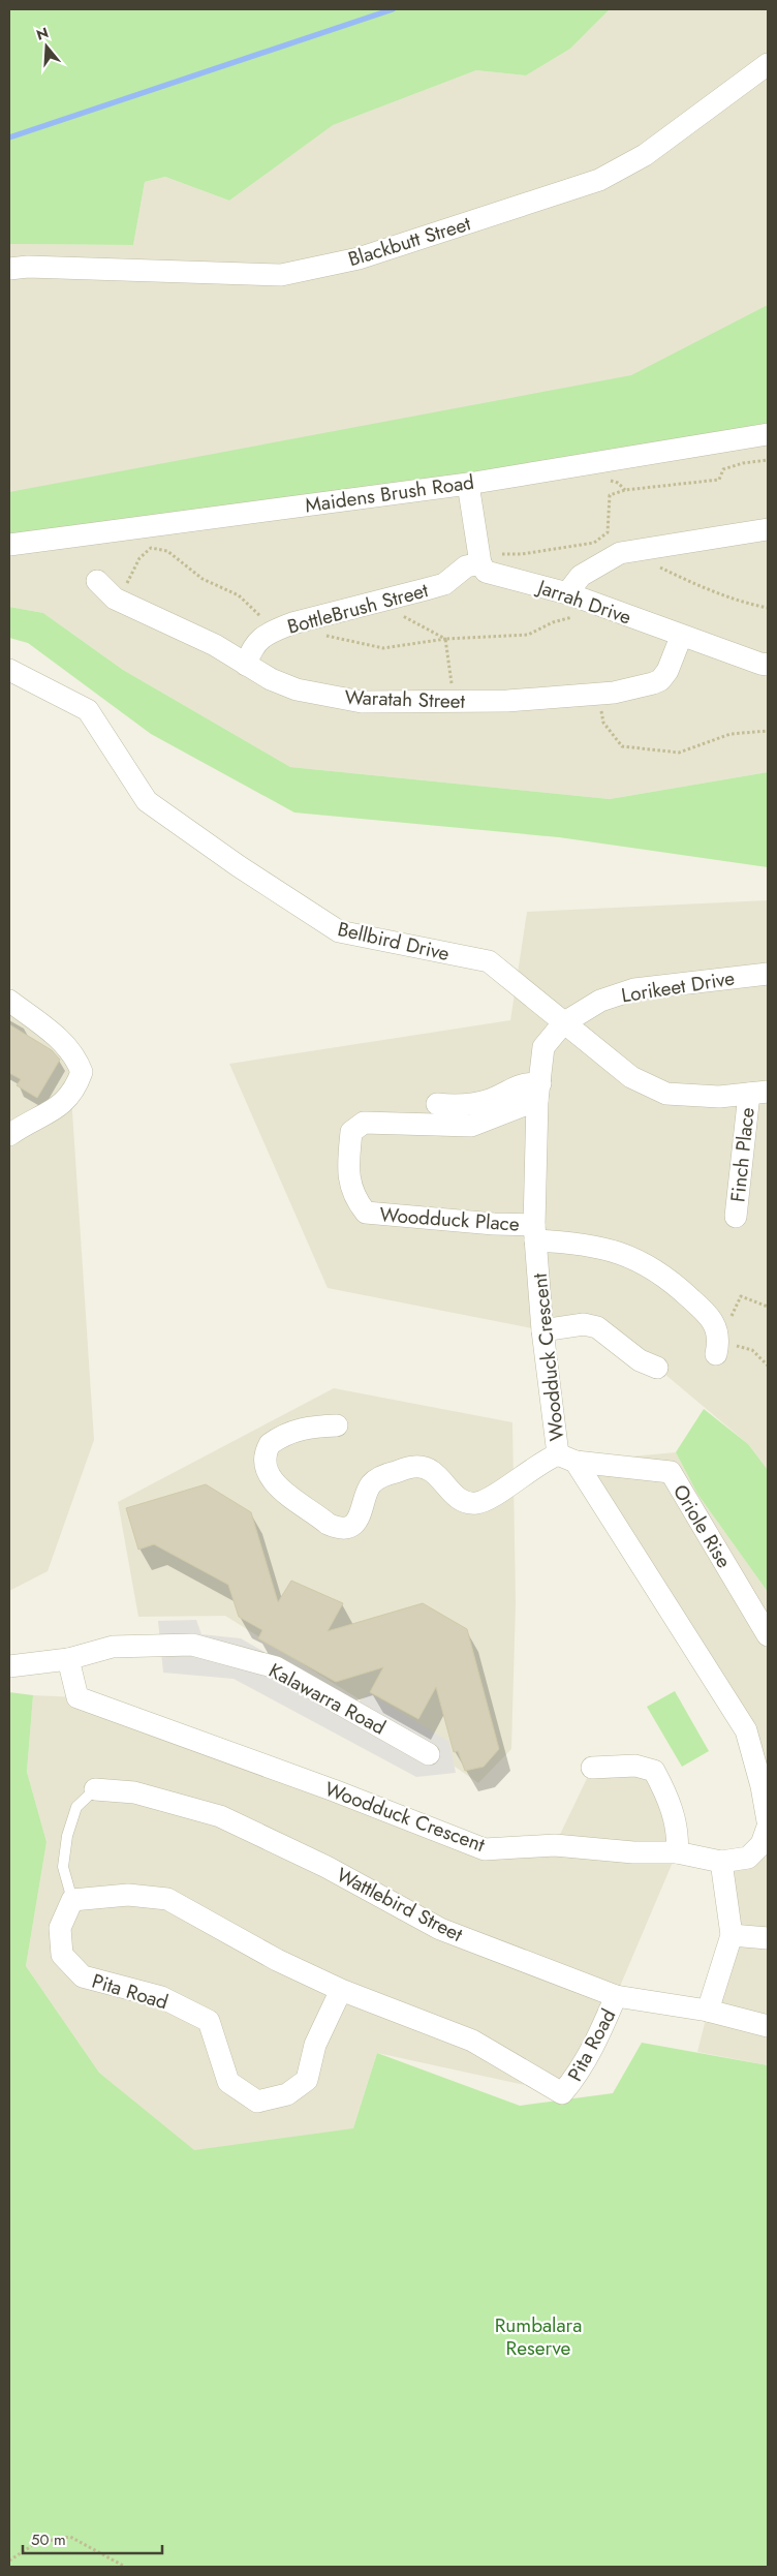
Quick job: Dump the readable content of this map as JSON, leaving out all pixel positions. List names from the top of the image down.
{
  "streets": {
    "street": [
      "Blackbutt Street",
      "Maidens Brush Road",
      "Jarrah Drive",
      "BottleBrush Street",
      "Waratah Street",
      "Bellbird Drive",
      "Lorikeet Drive",
      "Finch Place",
      "Woodduck Place",
      "Woodduck Crescent",
      "Oriole Rise",
      "Kalawarra Road",
      "Wattlebird Street",
      "Pita Road"
    ]
  },
  "crossings": [
    ["Jarrah Drive", "BottleBrush Street"],
    ["Jarrah Drive", "Waratah Street"],
    ["BottleBrush Street", "Waratah Street"],
    ["Bellbird Drive", "Lorikeet Drive"],
    ["Bellbird Drive", "Finch Place"],
    ["Bellbird Drive", "Woodduck Crescent"],
    ["Lorikeet Drive", "Woodduck Crescent"],
    ["Woodduck Place", "Woodduck Crescent"],
    ["Woodduck Crescent", "Oriole Rise"],
    ["Woodduck Crescent", "Kalawarra Road"],
    ["Wattlebird Street", "Pita Road"]
  ],
  "parks": ["Rumbalara Reserve"],
  "scale_bar": "50 m",
  "north": "top"
}
